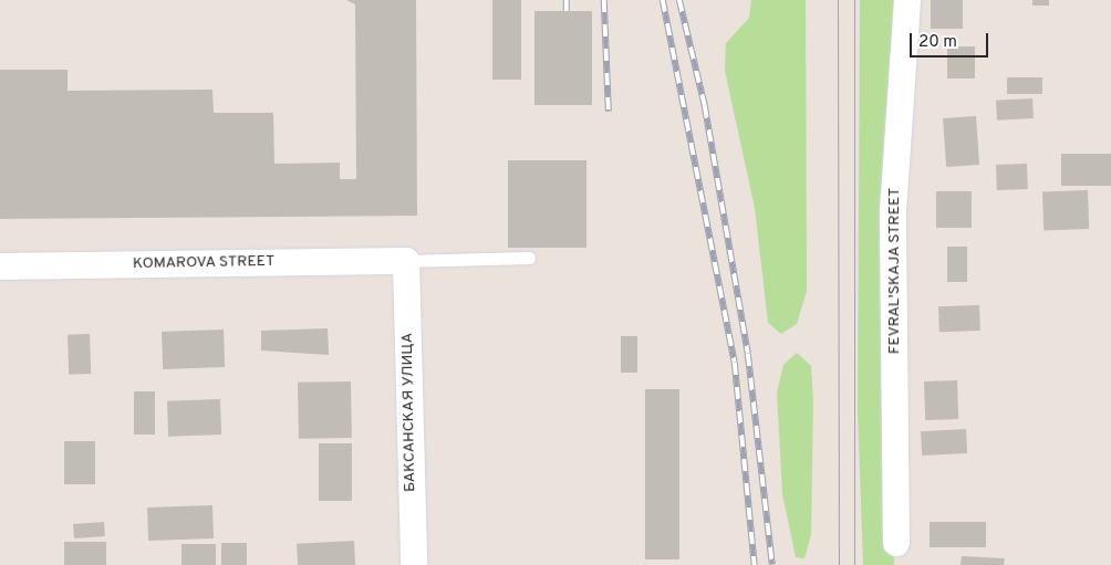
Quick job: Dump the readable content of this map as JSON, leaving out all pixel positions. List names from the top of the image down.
{
  "streets": {
    "street": ["KOMAROVA STREET", "FEVRAL'SKAJA STREET", "БАКСАНСКАЯ УЛИЦА"]
  },
  "crossings": [
    ["KOMAROVA STREET", "БАКСАНСКАЯ УЛИЦА"]
  ],
  "scale_bar": "20 m"
}
